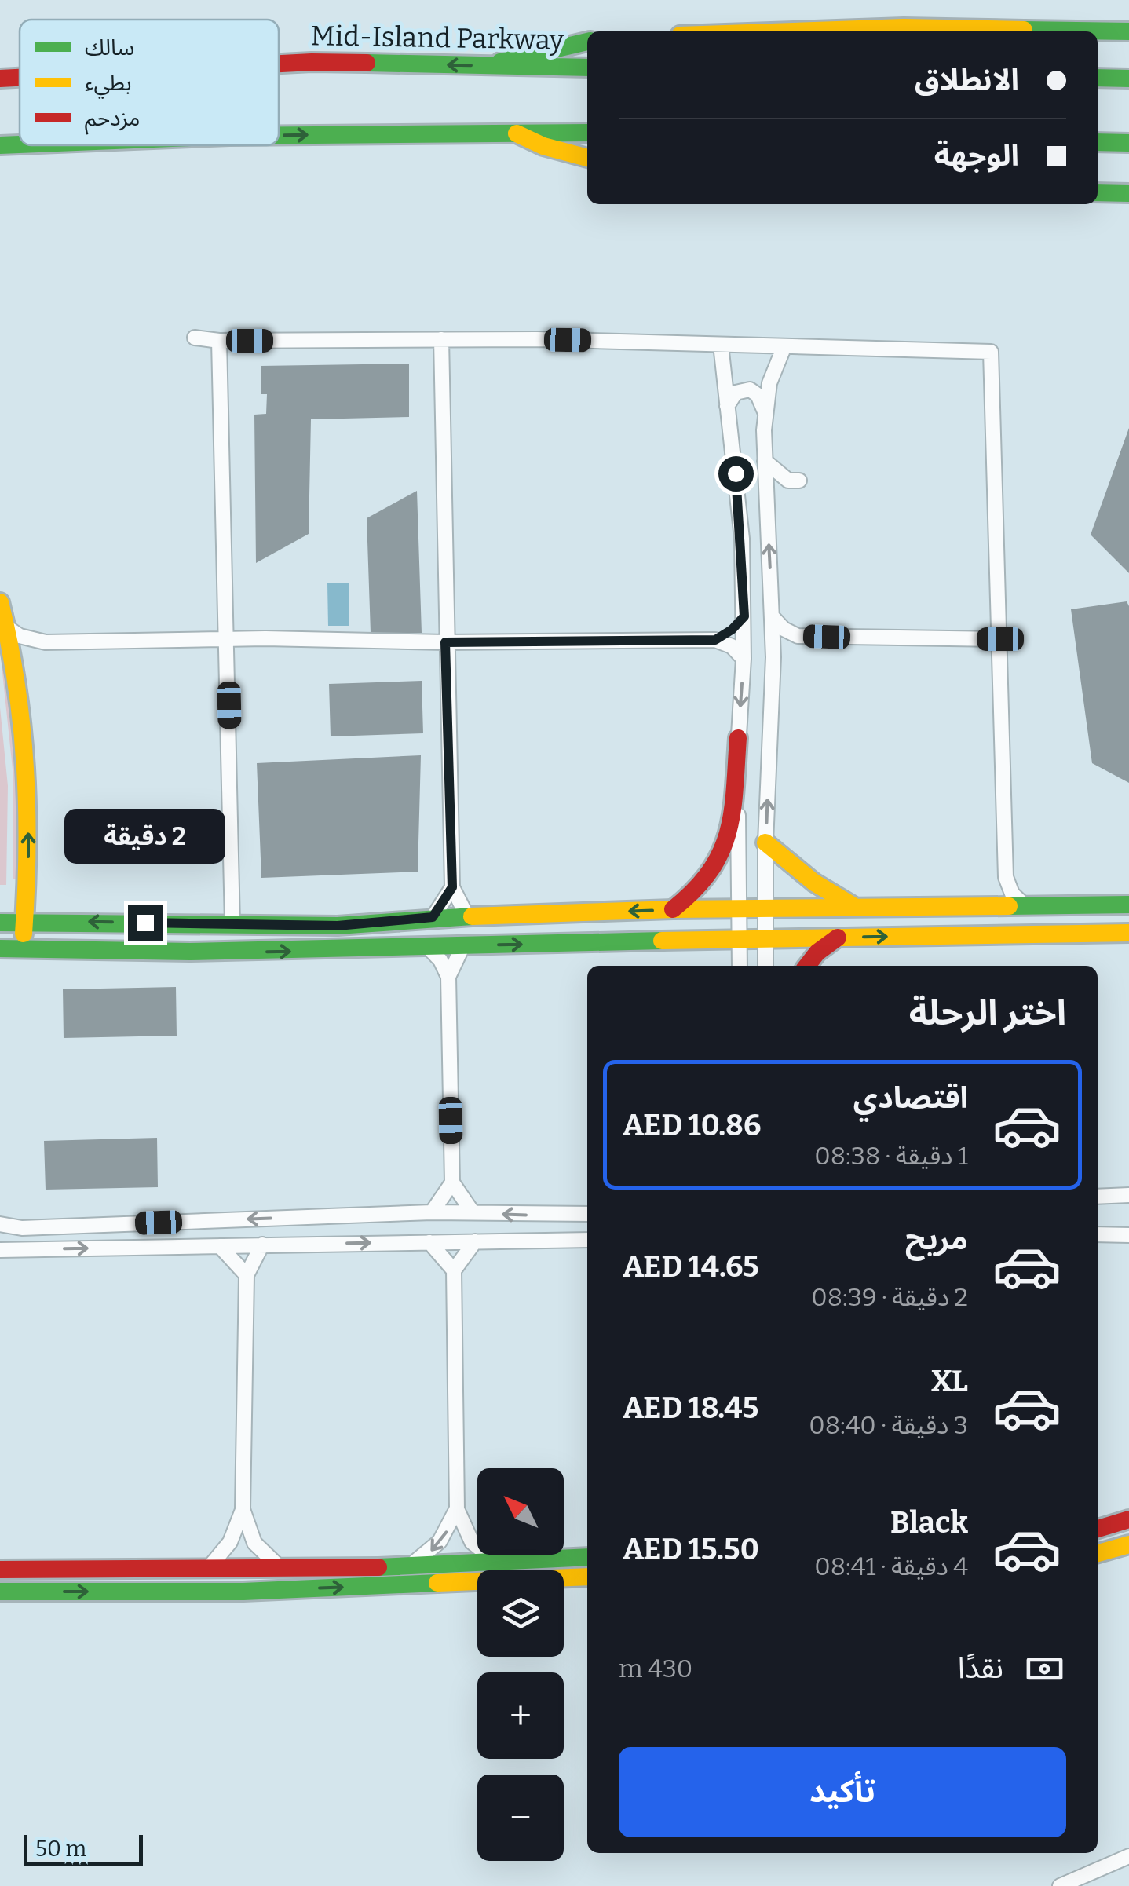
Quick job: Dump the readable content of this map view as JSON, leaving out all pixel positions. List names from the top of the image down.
{
  "streets": {
    "main road": ["Mid-Island Parkway"]
  },
  "legend": ["سالك", "بطيء", "مزدحم"],
  "scale_bar": "50 m",
  "north": "top left",
  "page": {
    "banner": ["الانطلاق", "الوجهة"],
    "bubble": "2 دقيقة",
    "heading": "اختر الرحلة",
    "list": [
      {
        "name": "اقتصادي",
        "note": "1 دقيقة · 08:38",
        "value": "AED 10.86"
      },
      {
        "name": "مريح",
        "note": "2 دقيقة · 08:39",
        "value": "AED 14.65"
      },
      {
        "name": "XL",
        "note": "3 دقيقة · 08:40",
        "value": "AED 18.45"
      },
      {
        "name": "Black",
        "note": "4 دقيقة · 08:41",
        "value": "AED 15.50"
      }
    ],
    "map_buttons": ["+", "−"],
    "pay": ["نقدًا", "430 m"],
    "buttons": "تأكيد",
    "scale": "50 m"
  }
}
